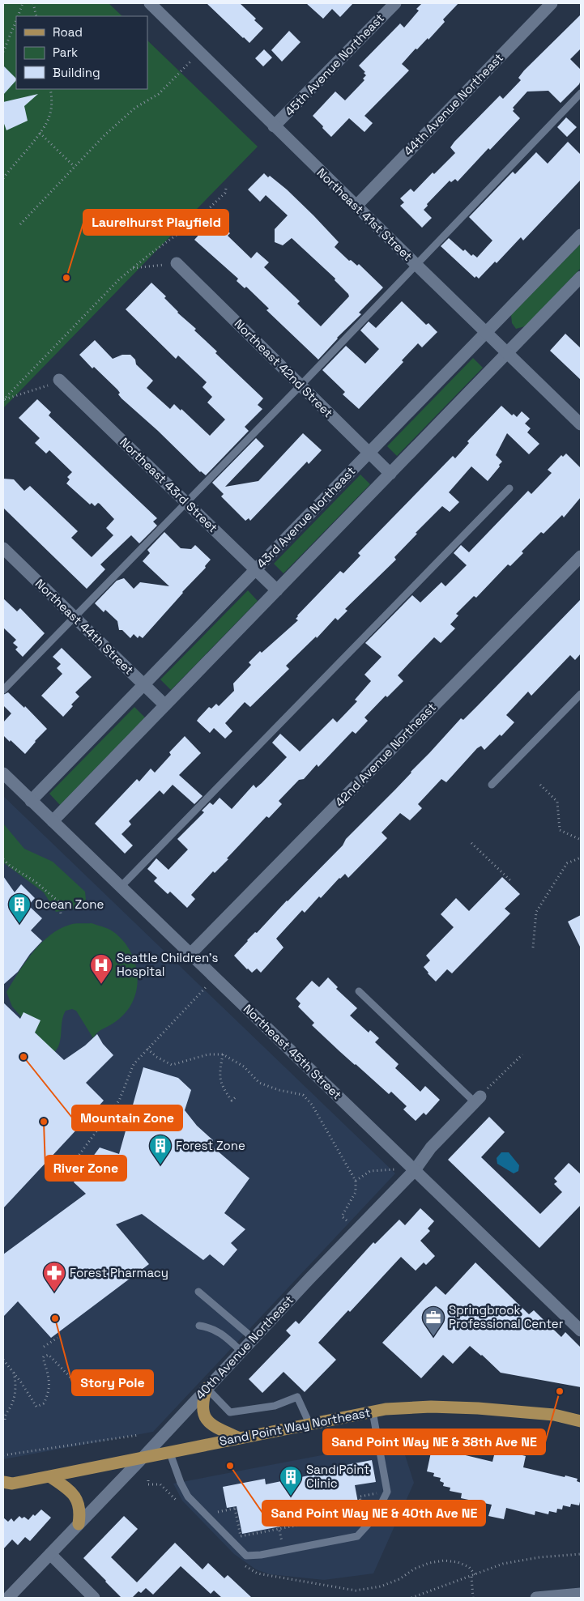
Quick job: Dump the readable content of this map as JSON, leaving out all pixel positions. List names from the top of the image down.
{
  "streets": {
    "main road": ["Sand Point Way Northeast"],
    "street": [
      "45th Avenue Northeast",
      "44th Avenue Northeast",
      "Northeast 41st Street",
      "Northeast 42nd Street",
      "Northeast 43rd Street",
      "43rd Avenue Northeast",
      "Northeast 44th Street",
      "42nd Avenue Northeast",
      "Northeast 45th Street",
      "40th Avenue Northeast"
    ]
  },
  "crossings": [
    ["45th Avenue Northeast", "Northeast 41st Street"],
    ["44th Avenue Northeast", "Northeast 41st Street"],
    ["Northeast 41st Street", "43rd Avenue Northeast"],
    ["Northeast 42nd Street", "43rd Avenue Northeast"],
    ["Northeast 43rd Street", "43rd Avenue Northeast"],
    ["43rd Avenue Northeast", "Northeast 44th Street"],
    ["43rd Avenue Northeast", "Northeast 45th Street"],
    ["42nd Avenue Northeast", "Northeast 45th Street"],
    ["Northeast 45th Street", "40th Avenue Northeast"],
    ["40th Avenue Northeast", "Sand Point Way Northeast"]
  ],
  "places": {
    "other": [
      "Laurelhurst Playfield",
      "Mountain Zone",
      "River Zone",
      "Story Pole",
      "Sand Point Way NE & 38th Ave NE",
      "Sand Point Way NE & 40th Ave NE"
    ],
    "building": ["Ocean Zone", "Forest Zone", "Sand Point Clinic"],
    "hospital": ["Seattle Children's Hospital"],
    "pharmacy": ["Forest Pharmacy"],
    "office": ["Springbrook Professional Center"]
  },
  "legend": ["Road", "Park", "Building"]
}
